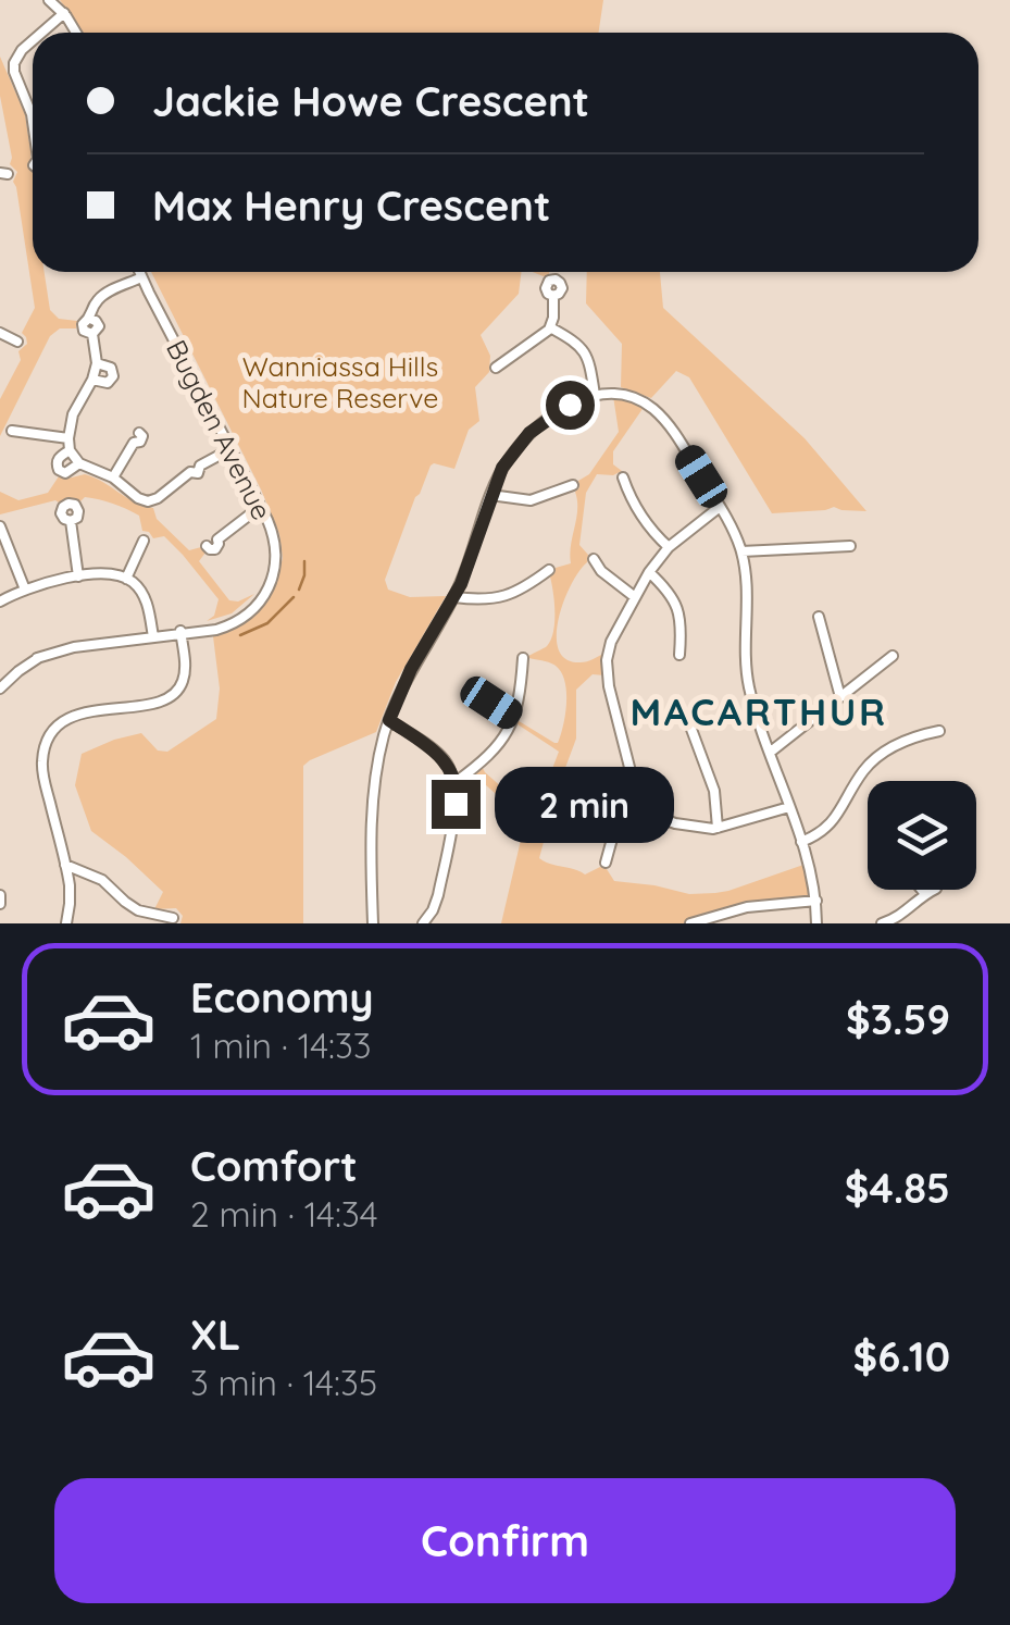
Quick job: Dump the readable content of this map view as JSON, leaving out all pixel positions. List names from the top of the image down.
{
  "streets": {
    "street": ["Bugden Avenue"]
  },
  "districts": ["MACARTHUR"],
  "parks": ["Wanniassa Hills Nature Reserve"],
  "page": {
    "banner": ["Jackie Howe Crescent", "Max Henry Crescent"],
    "bubble": "2 min",
    "list": [
      {
        "name": "Economy",
        "note": "1 min · 14:33",
        "value": "$3.59"
      },
      {
        "name": "Comfort",
        "note": "2 min · 14:34",
        "value": "$4.85"
      },
      {
        "name": "XL",
        "note": "3 min · 14:35",
        "value": "$6.10"
      }
    ],
    "buttons": "Confirm"
  }
}
